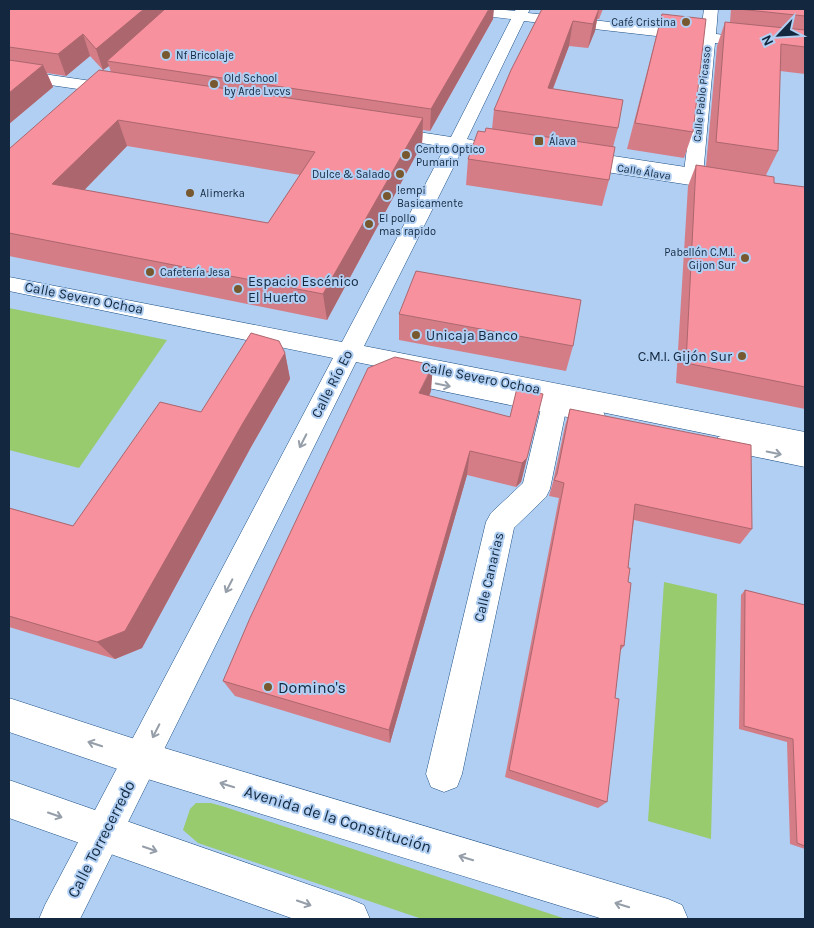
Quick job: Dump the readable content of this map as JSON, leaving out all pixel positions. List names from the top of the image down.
{
  "streets": {
    "street": [
      "Calle Pablo Picasso",
      "Calle Álava",
      "Calle Severo Ochoa",
      "Calle Río Eo",
      "Calle Canarias",
      "Avenida de la Constitución",
      "Calle Torrecerredo"
    ]
  },
  "crossings": [
    ["Calle Pablo Picasso", "Calle Álava"],
    ["Calle Severo Ochoa", "Calle Río Eo"],
    ["Calle Severo Ochoa", "Calle Canarias"],
    ["Calle Río Eo", "Avenida de la Constitución"],
    ["Calle Río Eo", "Calle Torrecerredo"],
    ["Avenida de la Constitución", "Calle Torrecerredo"]
  ],
  "one_way": ["Calle Río Eo"],
  "places": {
    "other": [
      "Café Cristina",
      "Nf Bricolaje",
      "Old School by Arde Lvcvs",
      "Centro Optico Pumarin",
      "Dulce & Salado",
      "Alimerka",
      "!emp¡ Basicamente",
      "El pollo mas rapido",
      "Pabellón C.M.I. Gijon Sur",
      "Cafetería Jesa",
      "Espacio Escénico El Huerto",
      "Unicaja Banco",
      "C.M.I. Gijón Sur",
      "Domino's"
    ],
    "transit": ["Álava"]
  },
  "north": "bottom left"
}
